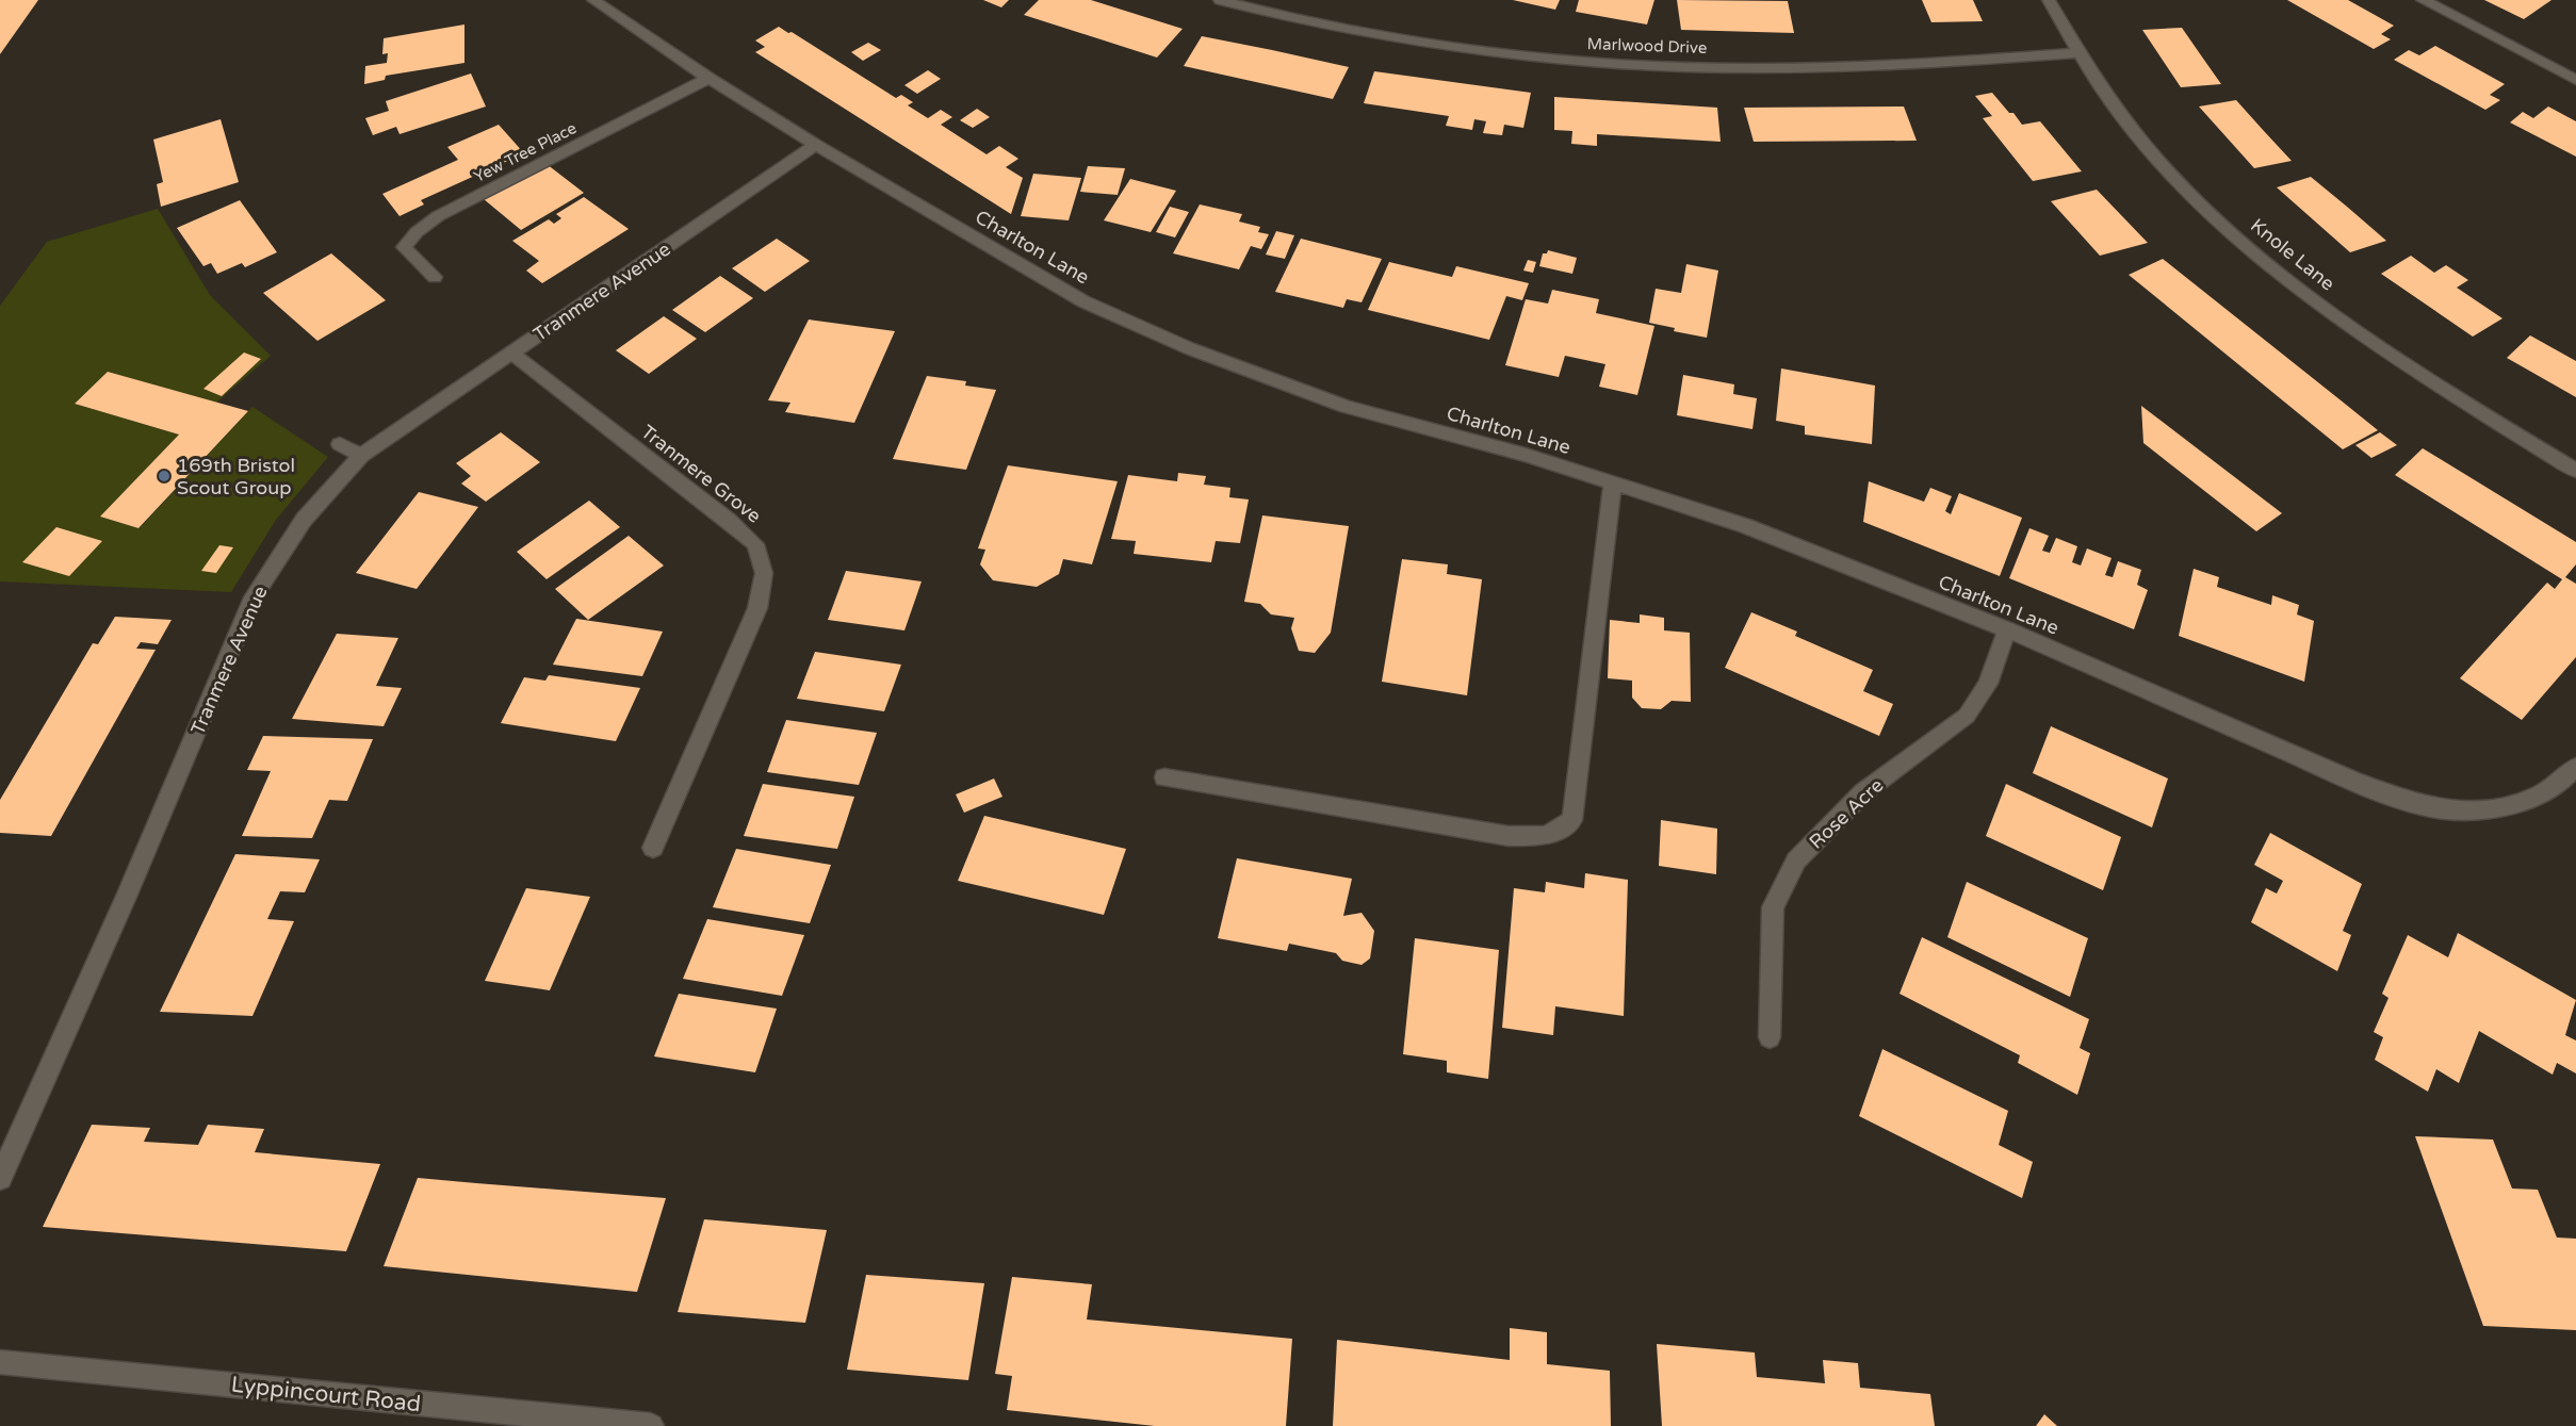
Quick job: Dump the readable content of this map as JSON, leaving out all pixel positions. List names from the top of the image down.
{
  "streets": {
    "street": [
      "Marlwood Drive",
      "Yew Tree Place",
      "Charlton Lane",
      "Knole Lane",
      "Tranmere Avenue",
      "Tranmere Grove",
      "Rose Acre",
      "Lyppincourt Road"
    ]
  },
  "crossings": [
    ["Marlwood Drive", "Knole Lane"],
    ["Yew Tree Place", "Charlton Lane"],
    ["Charlton Lane", "Tranmere Avenue"],
    ["Charlton Lane", "Rose Acre"],
    ["Tranmere Avenue", "Tranmere Grove"]
  ],
  "places": ["169th Bristol Scout Group"]
}
